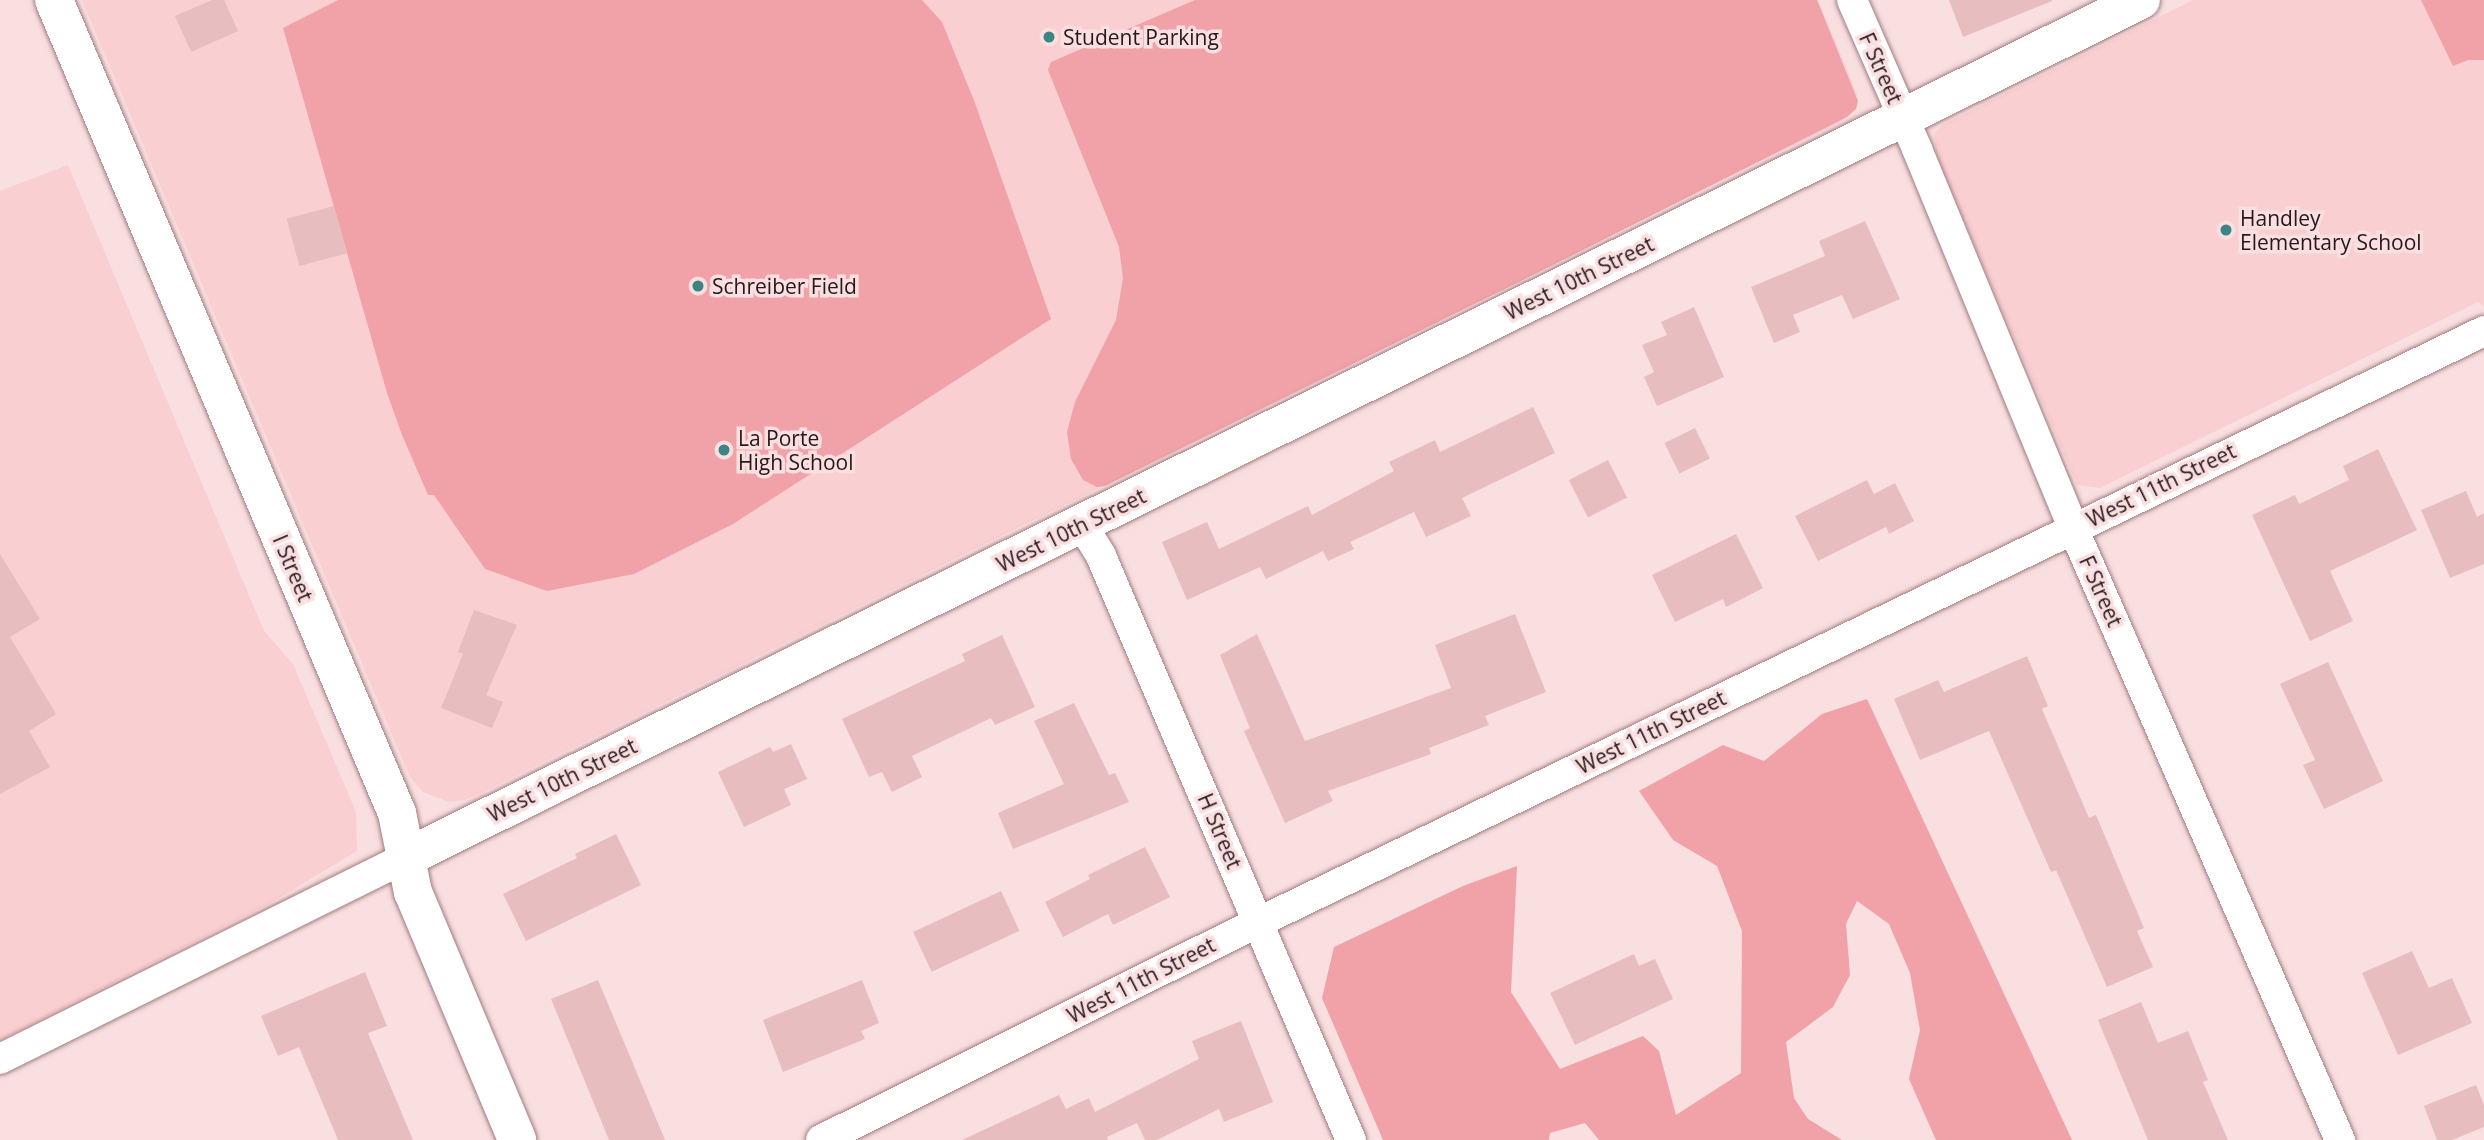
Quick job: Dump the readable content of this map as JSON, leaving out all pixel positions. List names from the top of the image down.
{
  "streets": {
    "street": [
      "F Street",
      "West 10th Street",
      "West 11th Street",
      "I Street",
      "H Street"
    ]
  },
  "crossings": [
    ["F Street", "West 10th Street"],
    ["F Street", "West 11th Street"],
    ["West 10th Street", "I Street"],
    ["West 10th Street", "H Street"],
    ["West 11th Street", "H Street"]
  ],
  "places": [
    "Student Parking",
    "Handley Elementary School",
    "Schreiber Field",
    "La Porte High School"
  ]
}
